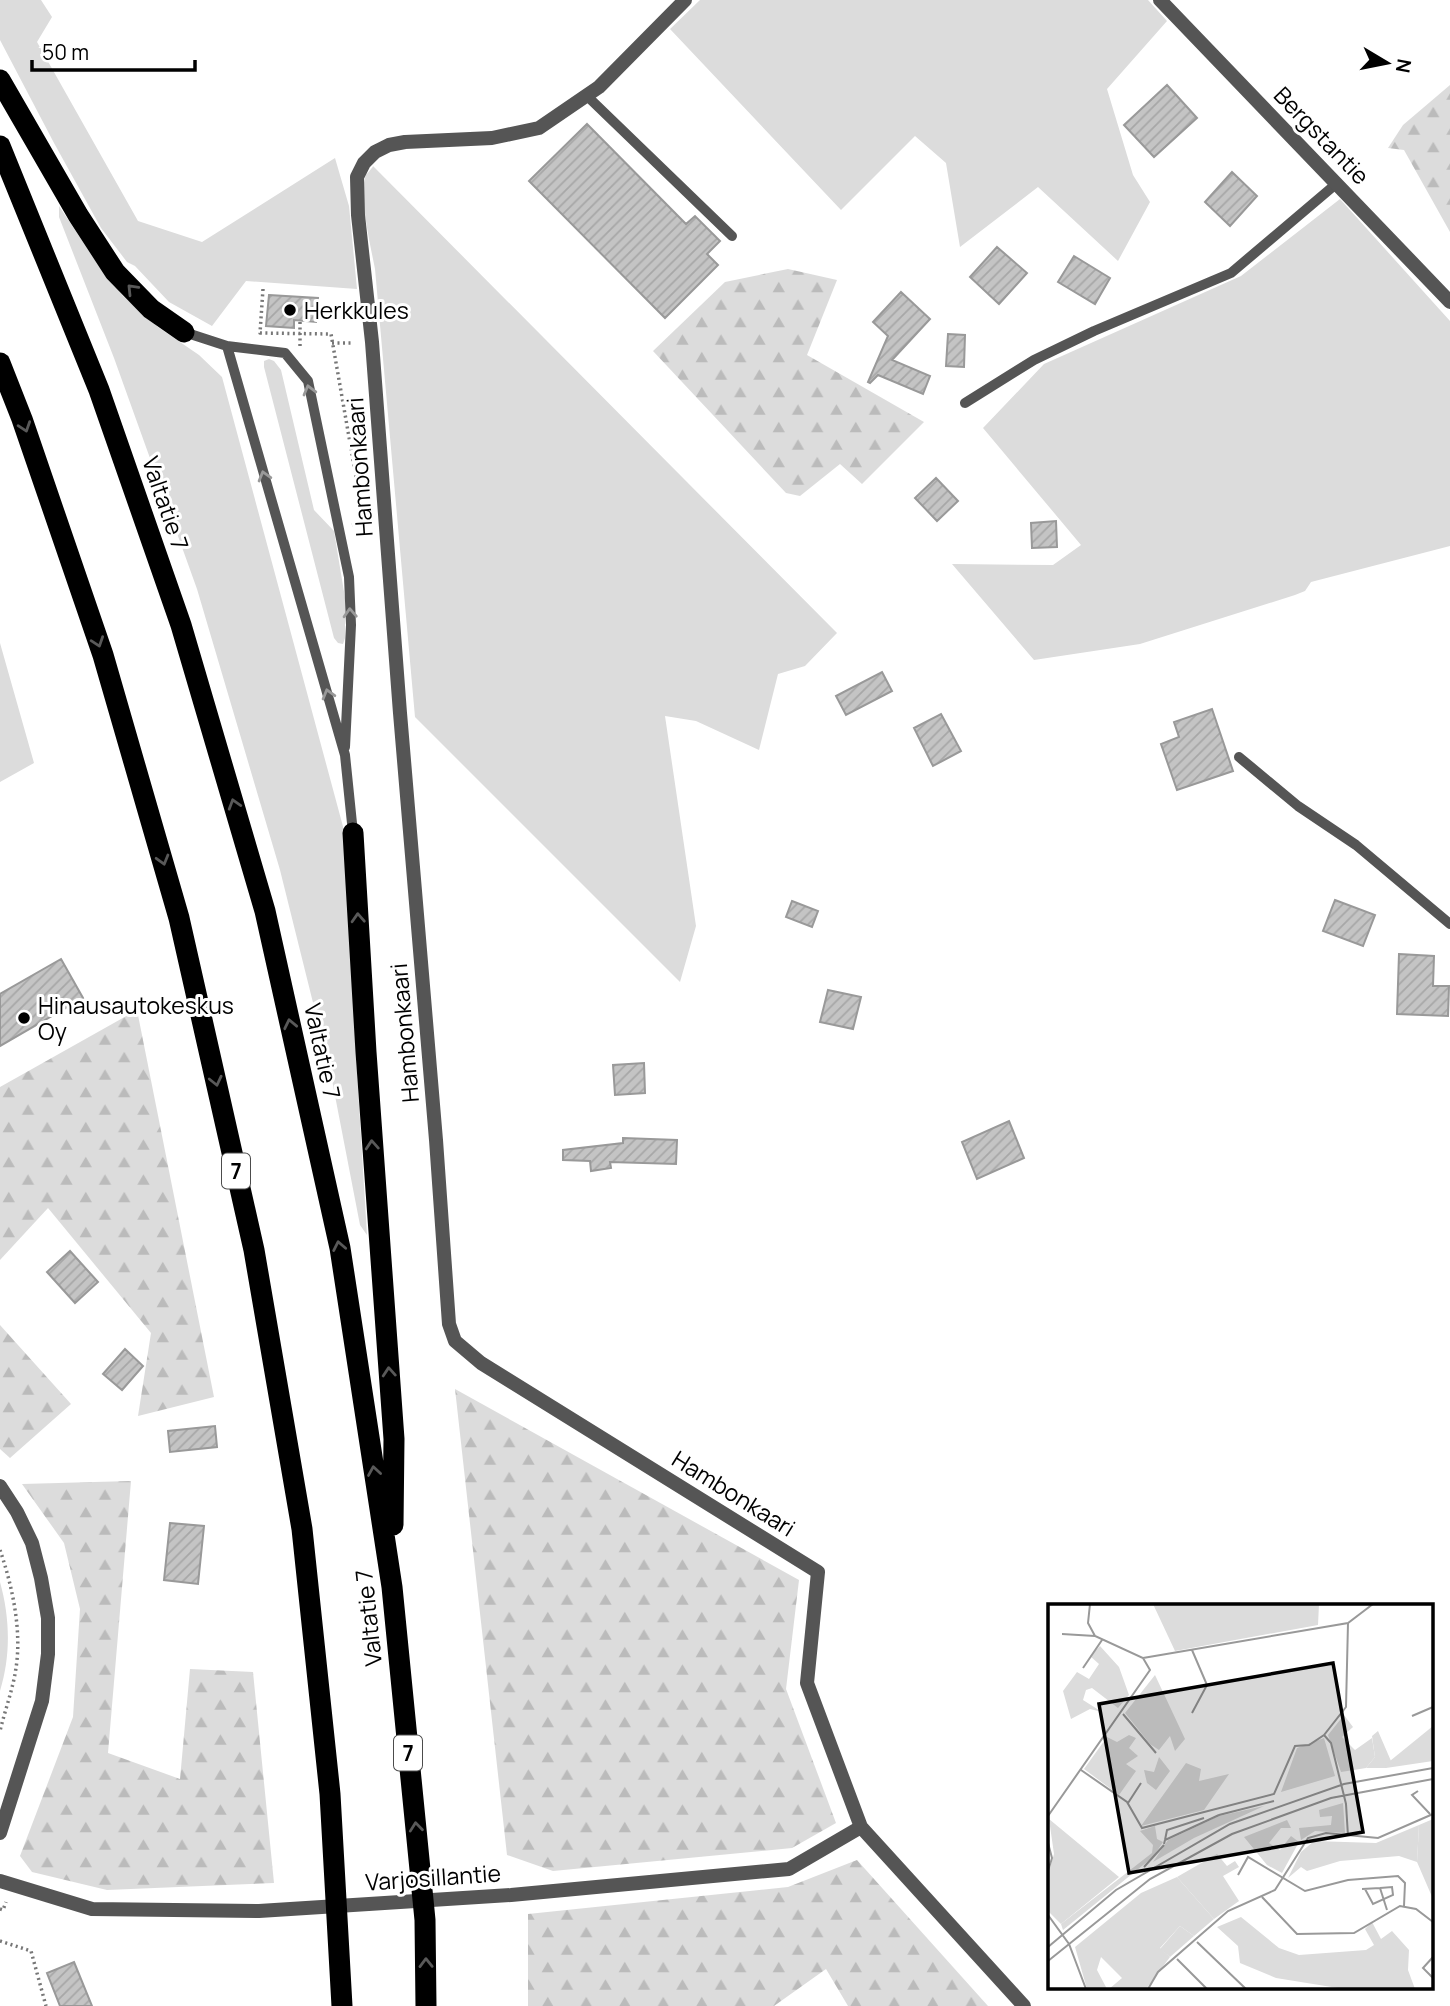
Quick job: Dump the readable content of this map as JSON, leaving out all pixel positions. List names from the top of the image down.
{
  "streets": {
    "highway": ["Valtatie 7", "7"],
    "street": ["Bergstantie", "Hambonkaari", "Varjosillantie"]
  },
  "crossings": [
    ["Hambonkaari", "Varjosillantie"]
  ],
  "places": ["Herkkules", "Hinausautokeskus Oy"],
  "scale_bar": "50 m",
  "north": "right"
}
